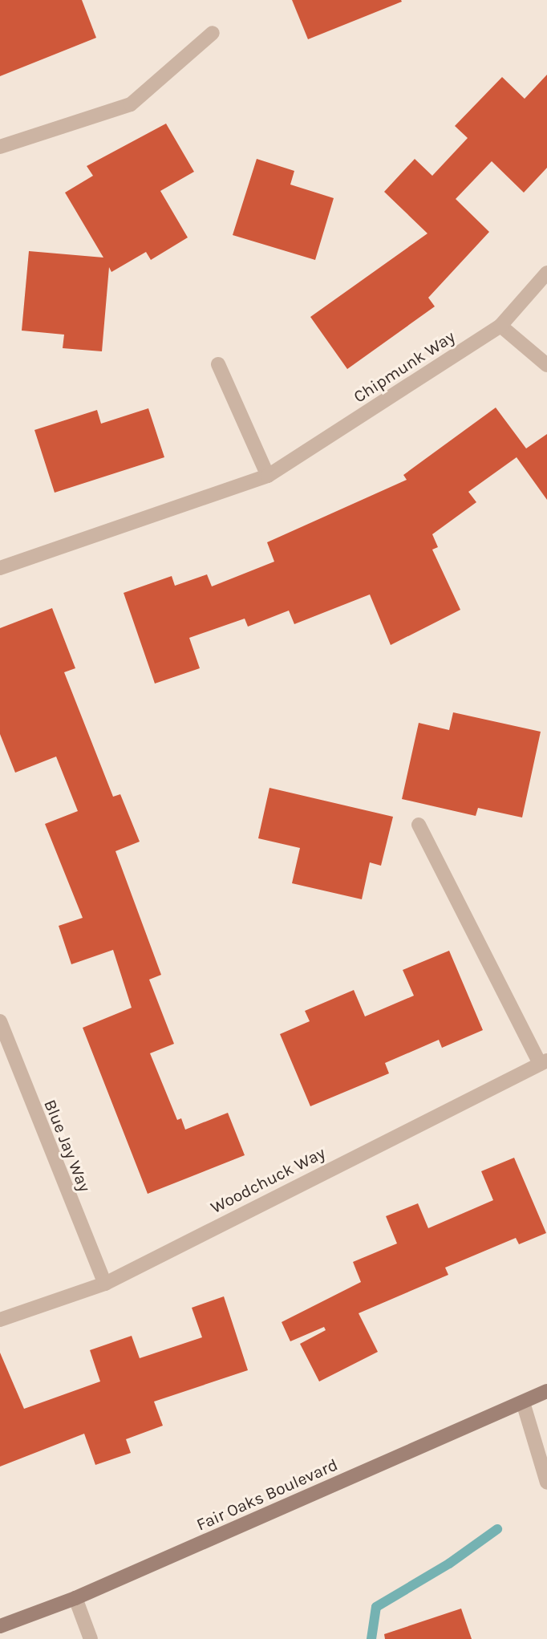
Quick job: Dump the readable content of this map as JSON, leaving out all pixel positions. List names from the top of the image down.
{
  "streets": {
    "main road": ["Fair Oaks Boulevard"],
    "street": ["Chipmunk Way", "Blue Jay Way", "Woodchuck Way"]
  },
  "crossings": [
    ["Blue Jay Way", "Woodchuck Way"]
  ]
}
